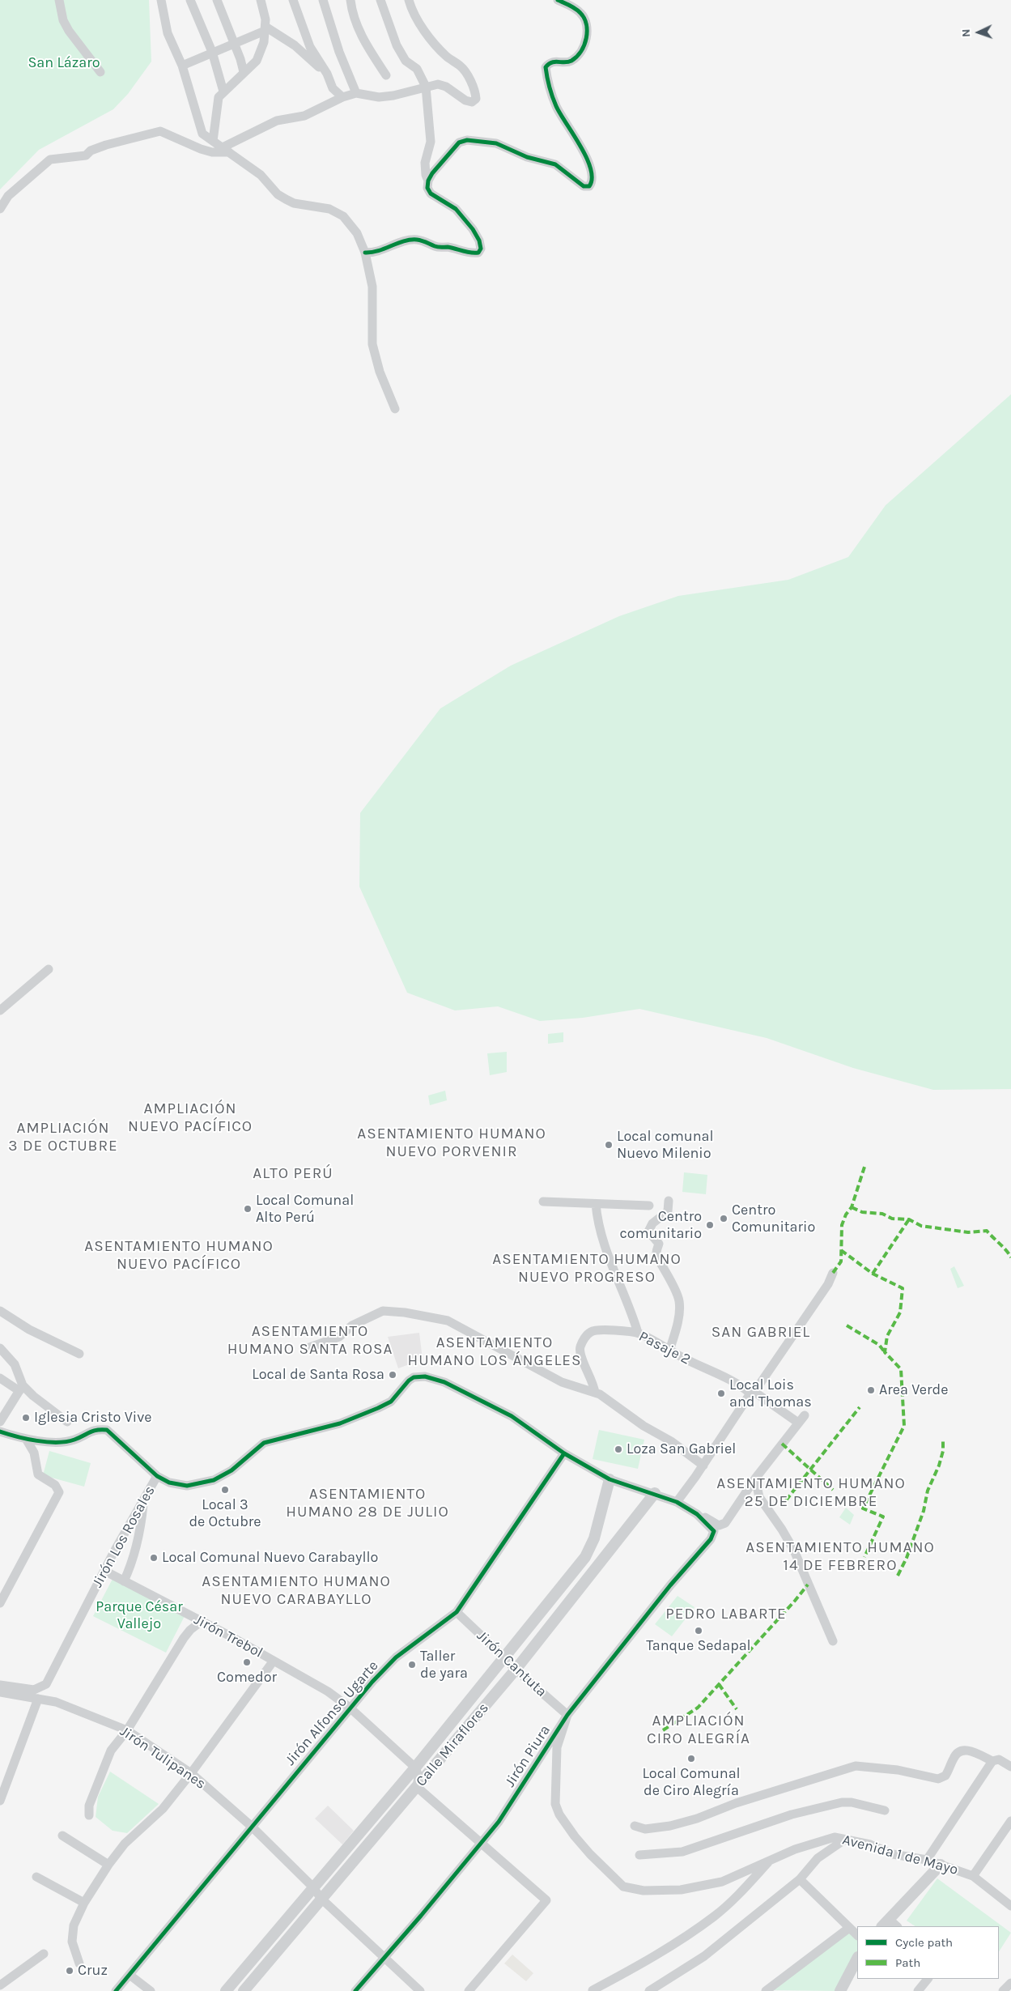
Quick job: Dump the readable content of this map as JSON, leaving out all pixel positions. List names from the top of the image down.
{
  "streets": {
    "street": [
      "Pasaje 2",
      "Jirón Los Rosales",
      "Jirón Trebol",
      "Jirón Cantuta",
      "Jirón Alfonso Ugarte",
      "Calle Miraflores",
      "Jirón Piura",
      "Jirón Tulipanes",
      "Avenida 1 de Mayo"
    ]
  },
  "crossings": [
    ["Jirón Los Rosales", "Jirón Trebol"],
    ["Jirón Trebol", "Jirón Alfonso Ugarte"],
    ["Jirón Trebol", "Calle Miraflores"],
    ["Jirón Cantuta", "Jirón Alfonso Ugarte"],
    ["Jirón Cantuta", "Calle Miraflores"],
    ["Jirón Cantuta", "Jirón Piura"],
    ["Jirón Cantuta", "Avenida 1 de Mayo"],
    ["Jirón Alfonso Ugarte", "Jirón Tulipanes"],
    ["Calle Miraflores", "Jirón Tulipanes"],
    ["Jirón Piura", "Jirón Tulipanes"],
    ["Jirón Piura", "Avenida 1 de Mayo"]
  ],
  "districts": [
    "AMPLIACIÓN NUEVO PACÍFICO",
    "AMPLIACIÓN 3 DE OCTUBRE",
    "ASENTAMIENTO HUMANO NUEVO PORVENIR",
    "ALTO PERÚ",
    "ASENTAMIENTO HUMANO NUEVO PACÍFICO",
    "ASENTAMIENTO HUMANO NUEVO PROGRESO",
    "ASENTAMIENTO HUMANO SANTA ROSA",
    "SAN GABRIEL",
    "ASENTAMIENTO HUMANO LOS ÁNGELES",
    "ASENTAMIENTO HUMANO 25 DE DICIEMBRE",
    "ASENTAMIENTO HUMANO 28 DE JULIO",
    "ASENTAMIENTO HUMANO 14 DE FEBRERO",
    "ASENTAMIENTO HUMANO NUEVO CARABAYLLO",
    "PEDRO LABARTE",
    "AMPLIACIÓN CIRO ALEGRÍA"
  ],
  "parks": ["San Lázaro", "Parque César Vallejo"],
  "places": [
    "Local comunal Nuevo Milenio",
    "Local Comunal Alto Perú",
    "Centro Comunitario",
    "Centro comunitario",
    "Local de Santa Rosa",
    "Area Verde",
    "Local Lois and Thomas",
    "Iglesia Cristo Vive",
    "Loza San Gabriel",
    "Local 3 de Octubre",
    "Local Comunal Nuevo Carabayllo",
    "Tanque Sedapal",
    "Comedor",
    "Taller de yara",
    "Local Comunal de Ciro Alegría",
    "Cruz"
  ],
  "legend": ["Cycle path", "Path"],
  "north": "left"
}
